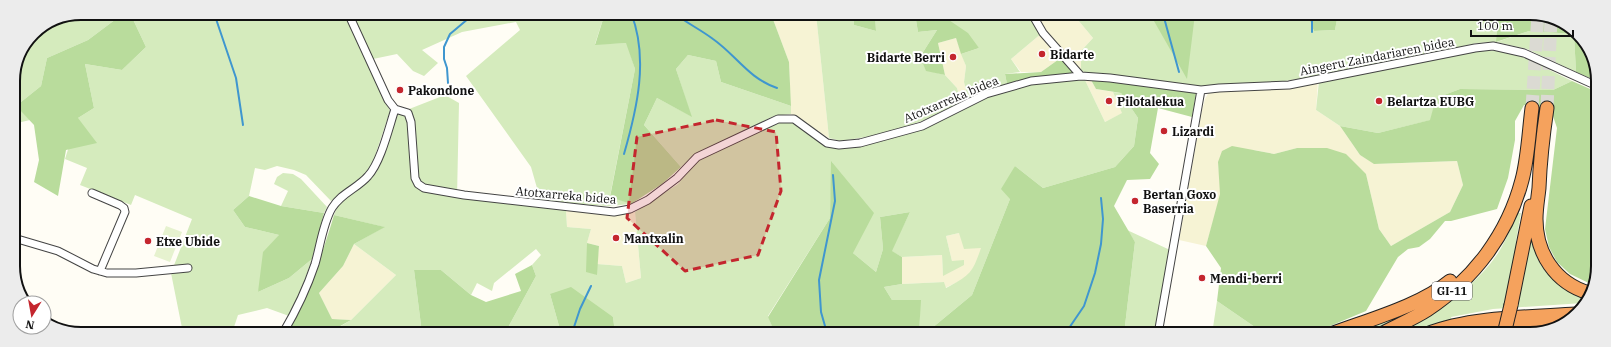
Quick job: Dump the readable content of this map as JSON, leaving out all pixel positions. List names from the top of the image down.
{
  "streets": {
    "highway": ["GI-11"],
    "street": ["Aingeru Zaindariaren bidea", "Atotxarreka bidea"]
  },
  "crossings": [
    ["Aingeru Zaindariaren bidea", "Atotxarreka bidea"]
  ],
  "places": [
    "Bidarte",
    "Bidarte Berri",
    "Pakondone",
    "Pilotalekua",
    "Belartza EUBG",
    "Lizardi",
    "Bertan Goxo Baserria",
    "Mantxalin",
    "Etxe Ubide",
    "Mendi-berri"
  ],
  "scale_bar": "100 m",
  "north": "bottom"
}
